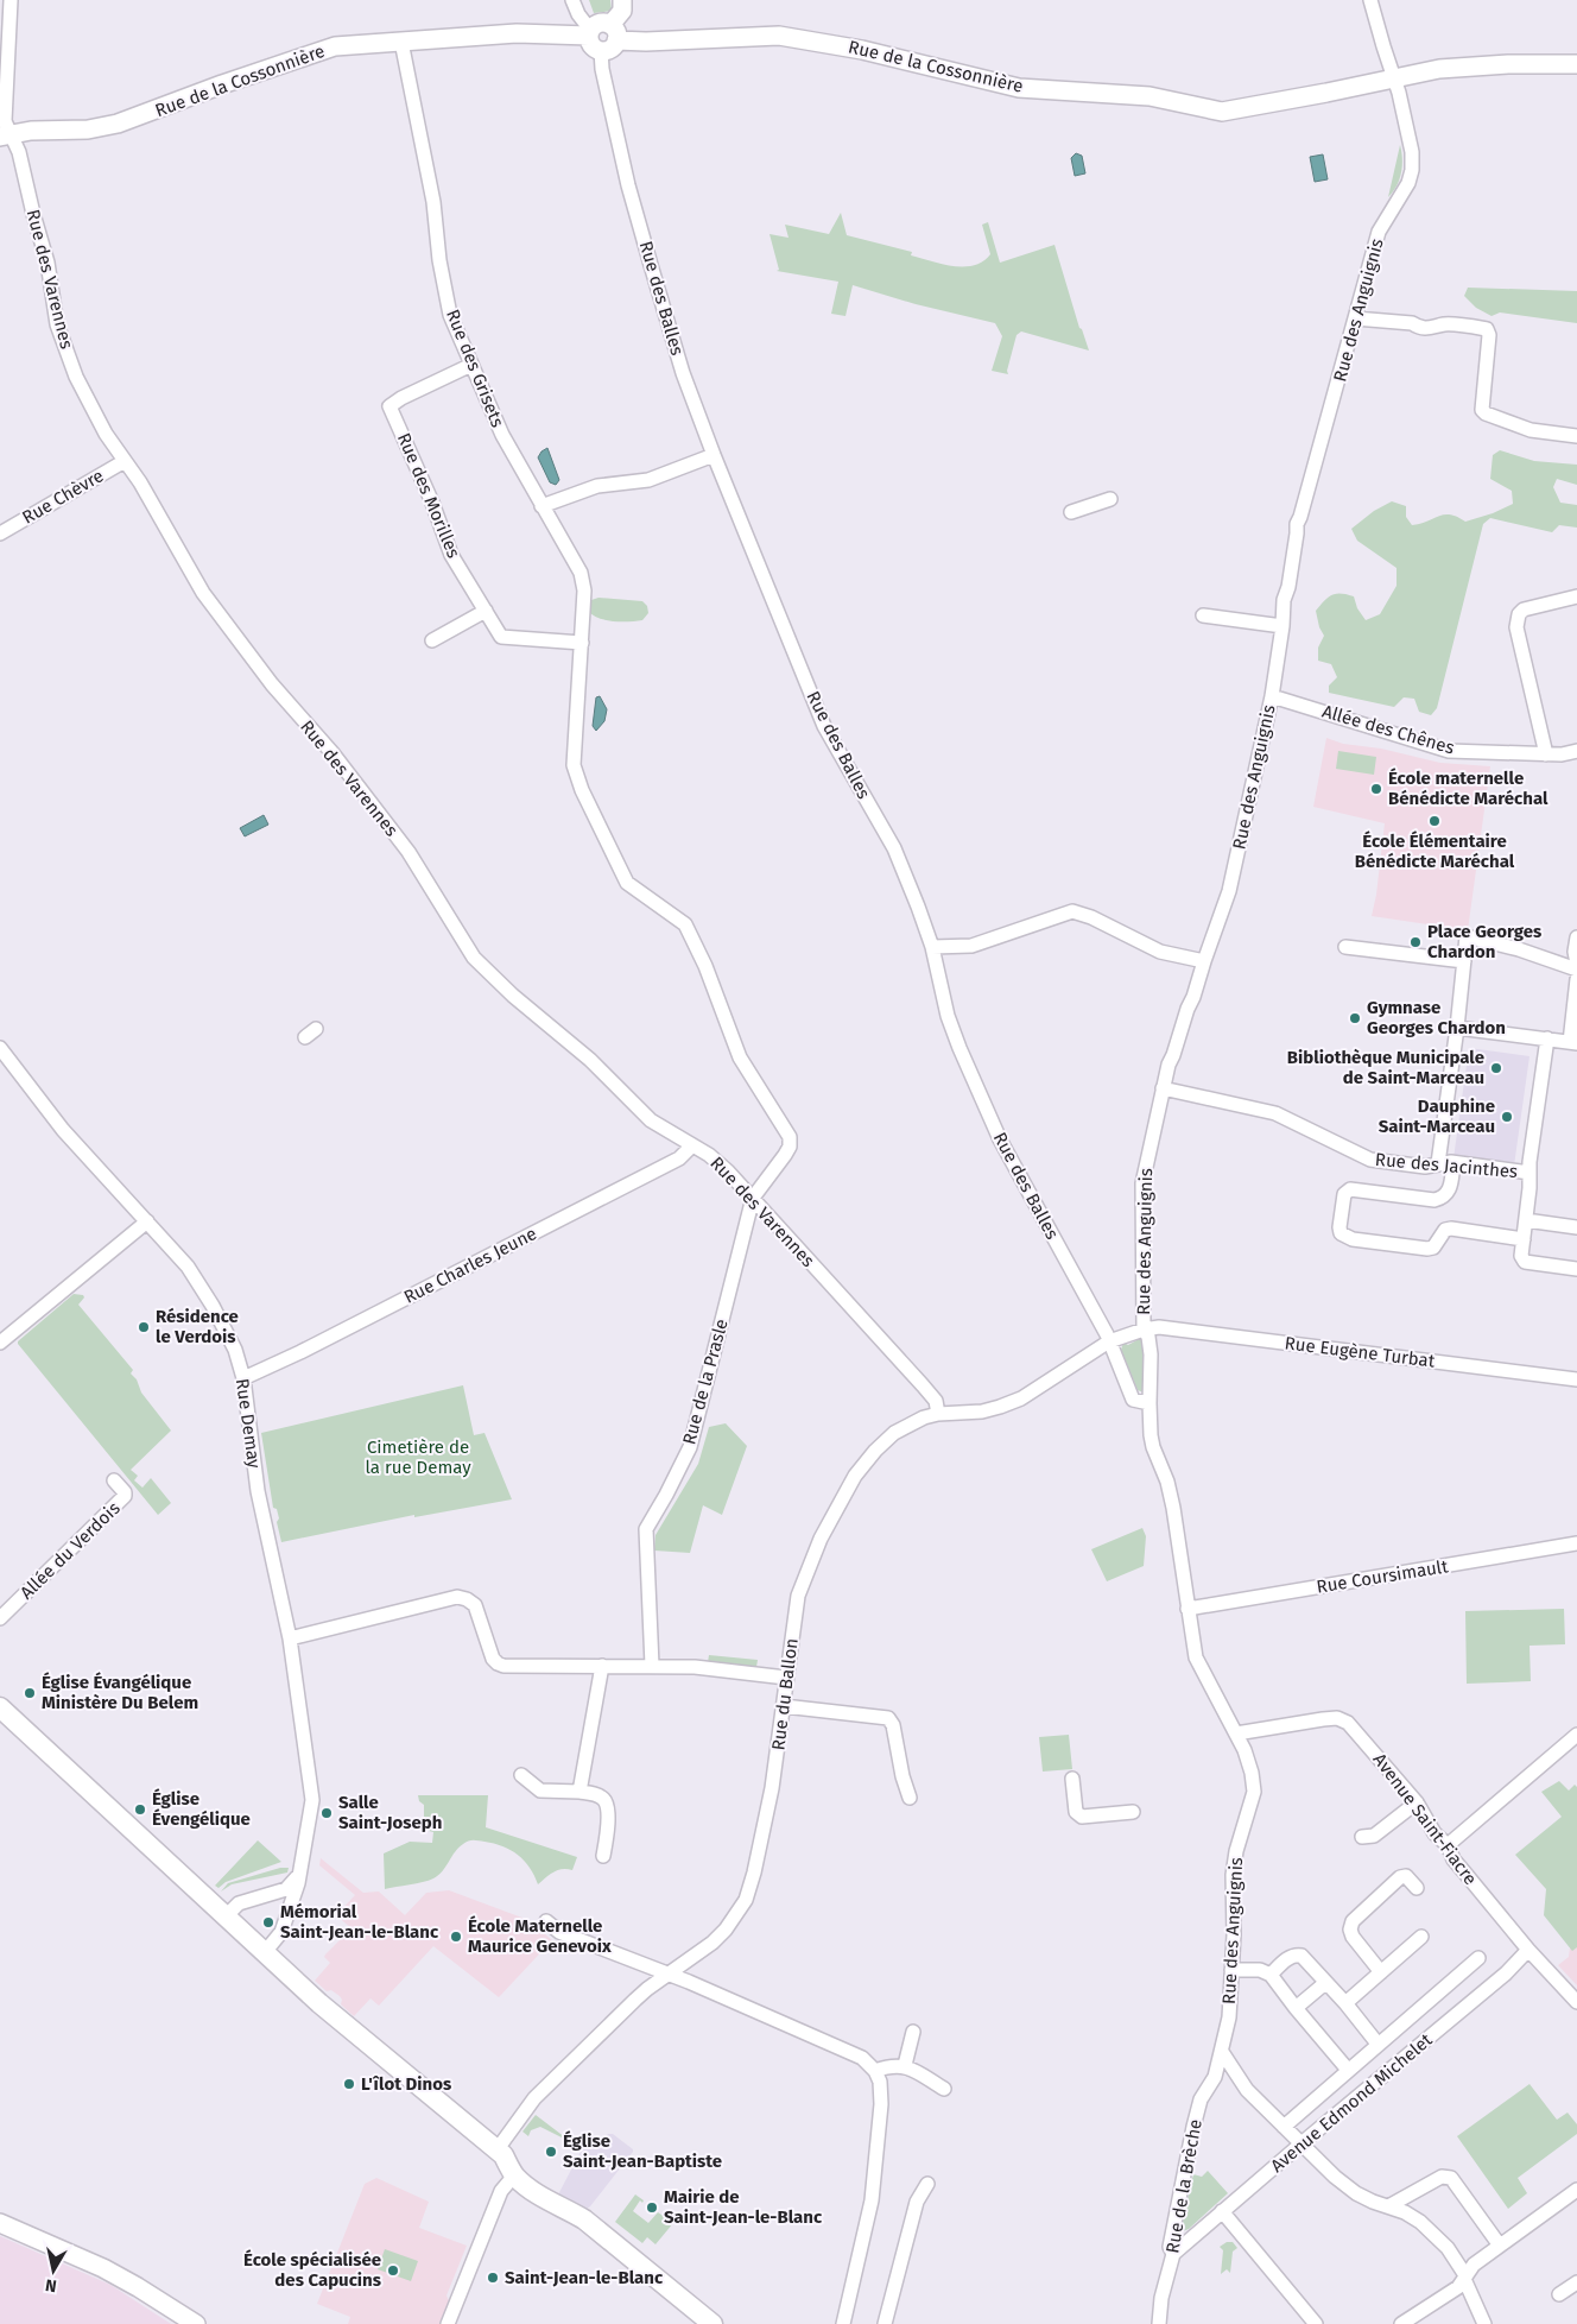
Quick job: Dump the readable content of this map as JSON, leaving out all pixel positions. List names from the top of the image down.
{
  "streets": {
    "street": [
      "Rue de la Cossonnière",
      "Rue des Varennes",
      "Rue des Balles",
      "Rue des Anguignis",
      "Rue des Grisets",
      "Rue des Morilles",
      "Rue Chèvre",
      "Allée des Chênes",
      "Rue des Jacinthes",
      "Rue Charles Jeune",
      "Rue Eugène Turbat",
      "Rue de la Prasle",
      "Rue Demay",
      "Allée du Verdois",
      "Rue Coursimault",
      "Rue du Ballon",
      "Avenue Saint-Fiacre",
      "Avenue Edmond Michelet",
      "Rue de la Brèche"
    ]
  },
  "crossings": [
    ["Rue de la Cossonnière", "Rue des Varennes"],
    ["Rue de la Cossonnière", "Rue des Balles"],
    ["Rue de la Cossonnière", "Rue des Anguignis"],
    ["Rue de la Cossonnière", "Rue des Grisets"],
    ["Rue des Varennes", "Rue des Grisets"],
    ["Rue des Varennes", "Rue Chèvre"],
    ["Rue des Varennes", "Rue Charles Jeune"],
    ["Rue des Varennes", "Rue de la Prasle"],
    ["Rue des Varennes", "Rue du Ballon"],
    ["Rue des Balles", "Rue des Anguignis"],
    ["Rue des Balles", "Rue du Ballon"],
    ["Rue des Anguignis", "Allée des Chênes"],
    ["Rue des Anguignis", "Rue des Jacinthes"],
    ["Rue des Anguignis", "Rue Eugène Turbat"],
    ["Rue des Anguignis", "Rue Coursimault"],
    ["Rue des Anguignis", "Rue du Ballon"],
    ["Rue des Anguignis", "Avenue Saint-Fiacre"],
    ["Rue des Anguignis", "Rue de la Brèche"],
    ["Rue des Grisets", "Rue des Morilles"],
    ["Rue des Grisets", "Rue de la Prasle"],
    ["Rue Charles Jeune", "Rue Demay"],
    ["Rue Eugène Turbat", "Rue du Ballon"],
    ["Avenue Saint-Fiacre", "Avenue Edmond Michelet"],
    ["Avenue Edmond Michelet", "Rue de la Brèche"]
  ],
  "parks": ["Cimetière de la rue Demay"],
  "places": [
    "École maternelle Bénédicte Maréchal",
    "École Élémentaire Bénédicte Maréchal",
    "Place Georges Chardon",
    "Gymnase Georges Chardon",
    "Bibliothèque Municipale de Saint-Marceau",
    "Dauphine Saint-Marceau",
    "Résidence le Verdois",
    "Église Évangélique Ministère Du Belem",
    "Église Évengélique",
    "Salle Saint-Joseph",
    "Mémorial Saint-Jean-le-Blanc",
    "École Maternelle Maurice Genevoix",
    "L'îlot Dinos",
    "Église Saint-Jean-Baptiste",
    "Mairie de Saint-Jean-le-Blanc",
    "École spécialisée des Capucins",
    "Saint-Jean-le-Blanc"
  ],
  "north": "bottom"
}
